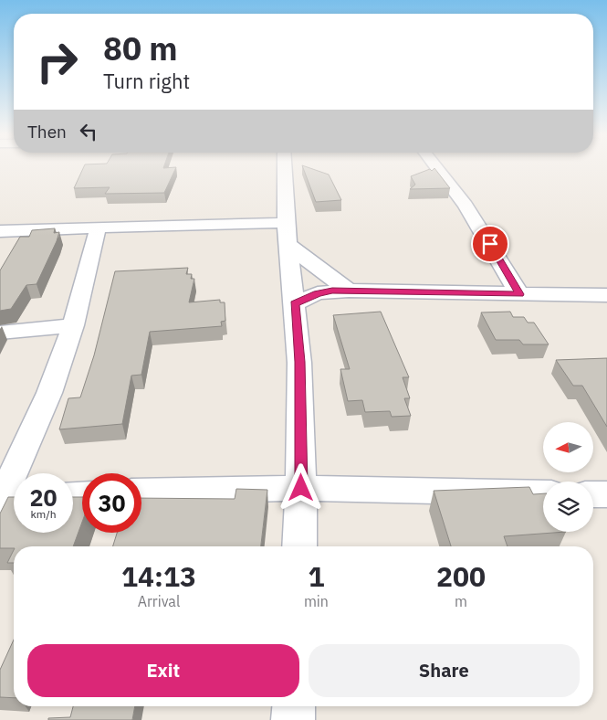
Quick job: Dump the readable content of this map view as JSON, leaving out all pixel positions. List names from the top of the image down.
{
  "north": "left",
  "page": {
    "turn": ["80 m", "Turn right"],
    "then": "Then",
    "speed": "20 km/h",
    "limit": "30",
    "eta": [
      "14:13",
      "Arrival",
      "1",
      "min",
      "200",
      "m"
    ],
    "buttons": ["Exit", "Share"]
  }
}
